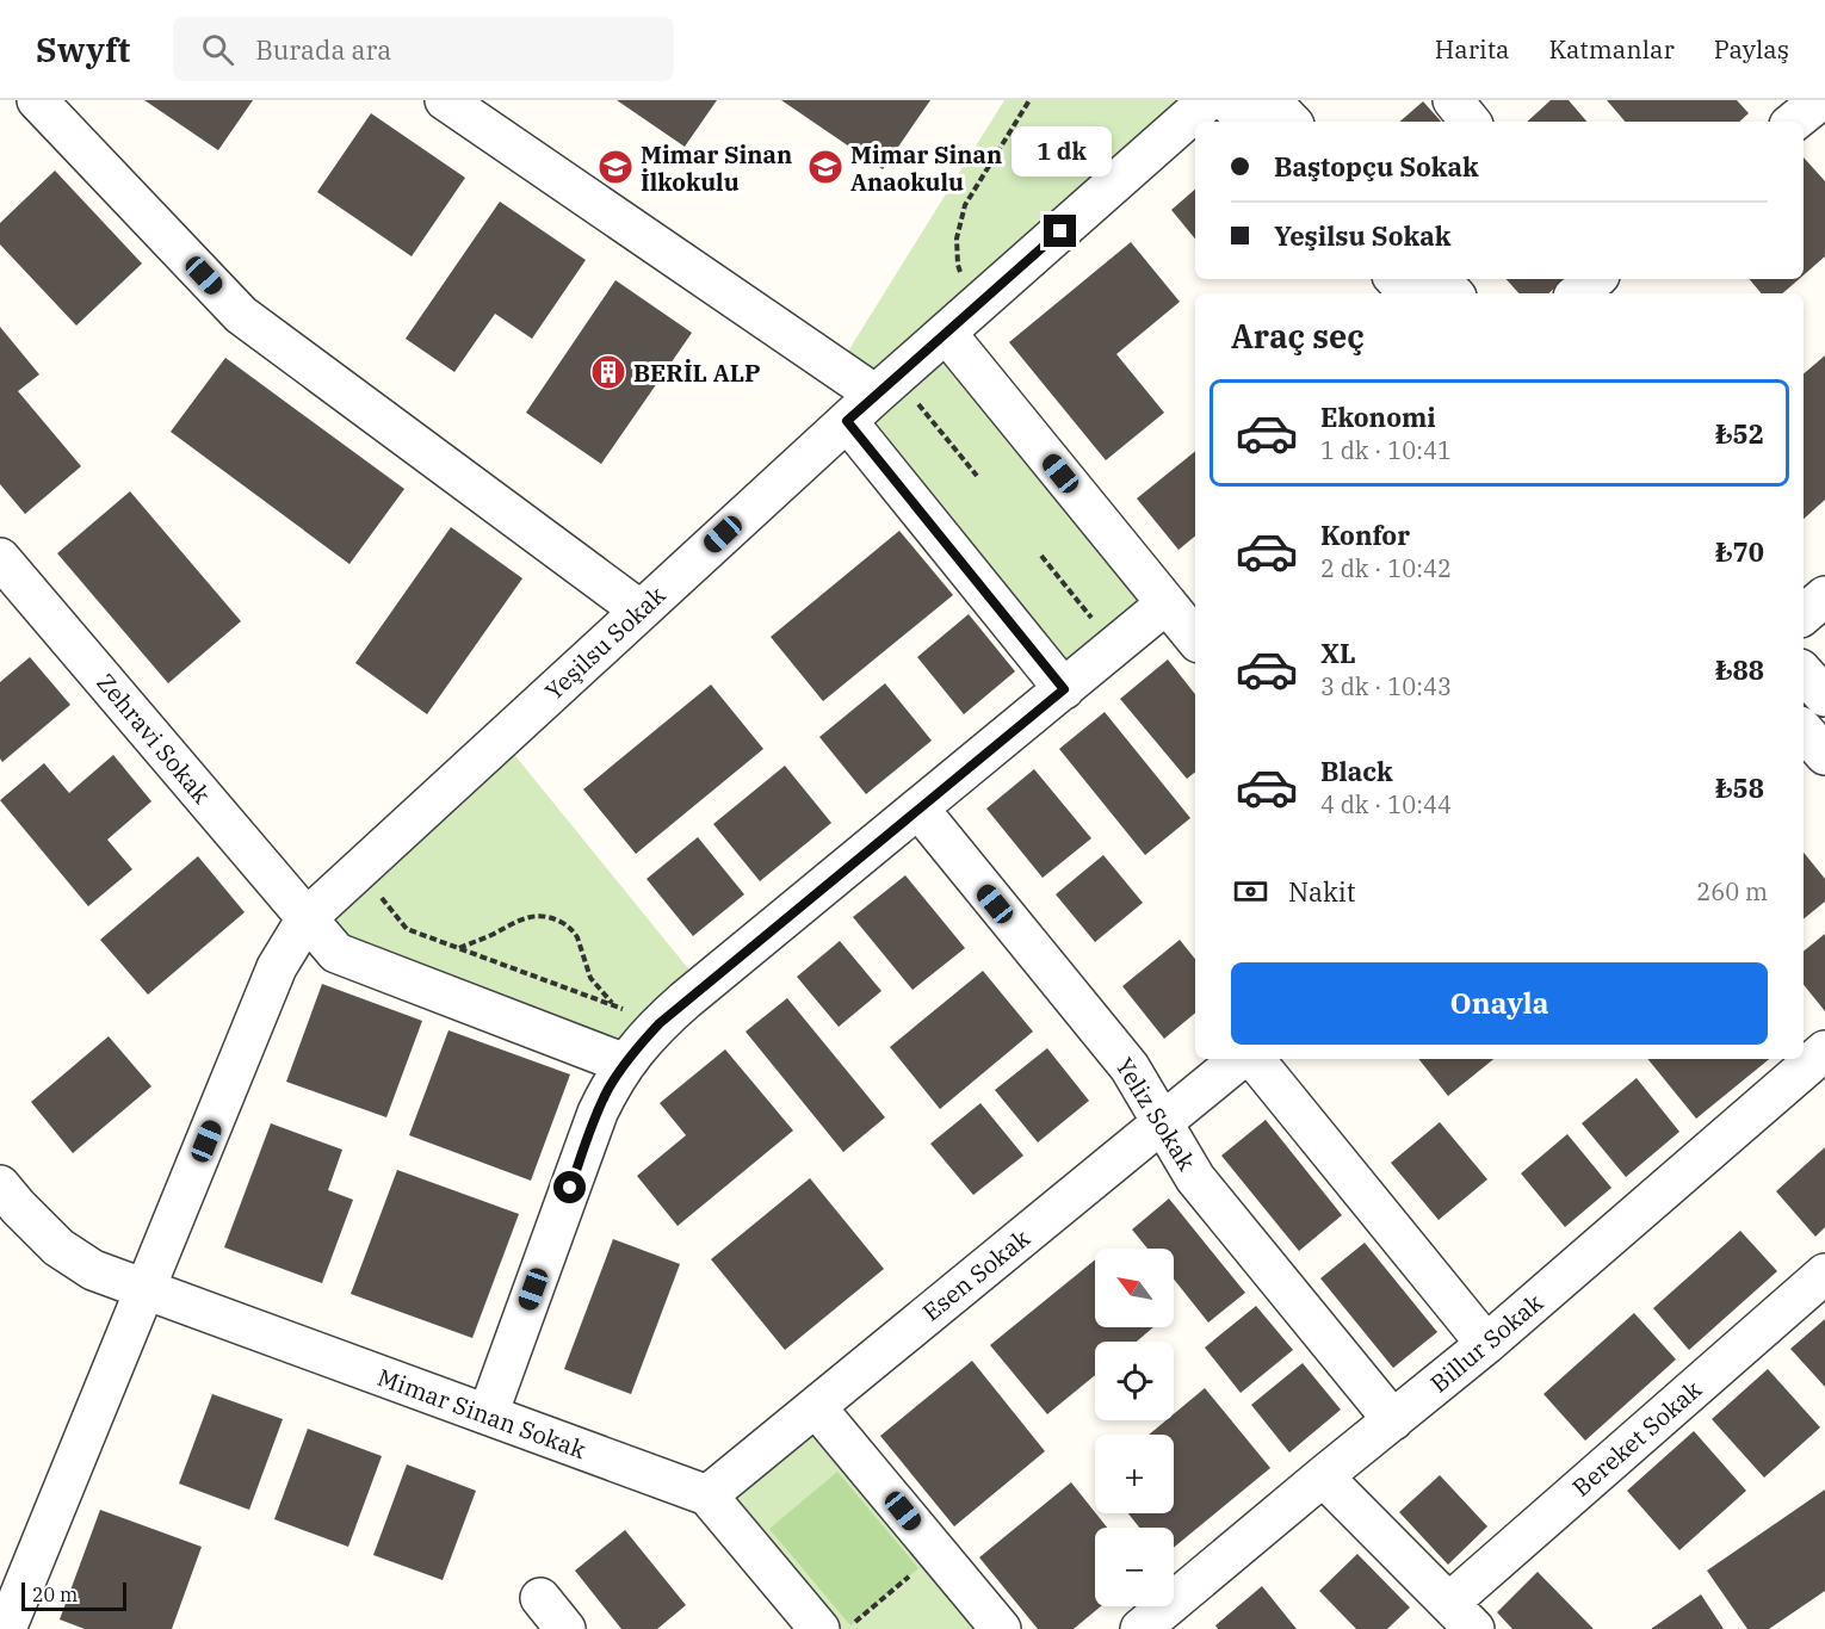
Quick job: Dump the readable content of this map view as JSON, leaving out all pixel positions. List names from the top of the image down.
{
  "streets": {
    "street": [
      "Yeşilsu Sokak",
      "Zehravi Sokak",
      "Yeliz Sokak",
      "Esen Sokak",
      "Billur Sokak",
      "Mimar Sinan Sokak",
      "Bereket Sokak"
    ]
  },
  "crossings": [
    ["Yeşilsu Sokak", "Zehravi Sokak"],
    ["Yeşilsu Sokak", "Mimar Sinan Sokak"],
    ["Yeliz Sokak", "Esen Sokak"],
    ["Yeliz Sokak", "Billur Sokak"],
    ["Esen Sokak", "Mimar Sinan Sokak"],
    ["Billur Sokak", "Bereket Sokak"]
  ],
  "places": {
    "school or university": ["Mimar Sinan İlkokulu", "Mimar Sinan Anaokulu"],
    "building": ["BERİL ALP"]
  },
  "scale_bar": "20 m",
  "north": "top left",
  "page": {
    "header": "Swyft",
    "search": "Burada ara",
    "nav": ["Harita", "Katmanlar", "Paylaş"],
    "banner": ["Baştopçu Sokak", "Yeşilsu Sokak"],
    "bubble": "1 dk",
    "heading": "Araç seç",
    "list": [
      {
        "name": "Ekonomi",
        "note": "1 dk · 10:41",
        "value": "₺52"
      },
      {
        "name": "Konfor",
        "note": "2 dk · 10:42",
        "value": "₺70"
      },
      {
        "name": "XL",
        "note": "3 dk · 10:43",
        "value": "₺88"
      },
      {
        "name": "Black",
        "note": "4 dk · 10:44",
        "value": "₺58"
      }
    ],
    "pay": ["Nakit", "260 m"],
    "buttons": "Onayla",
    "map_buttons": ["+", "−"],
    "scale": "20 m"
  }
}
